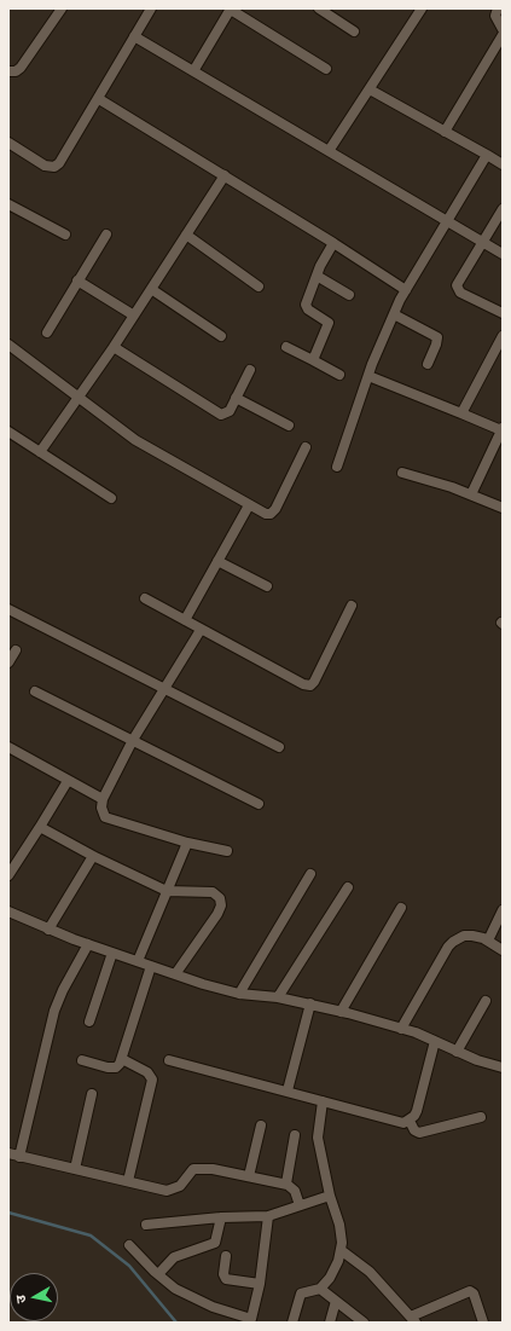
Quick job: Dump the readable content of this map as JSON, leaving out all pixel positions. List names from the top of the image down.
{
  "north": "left"
}
